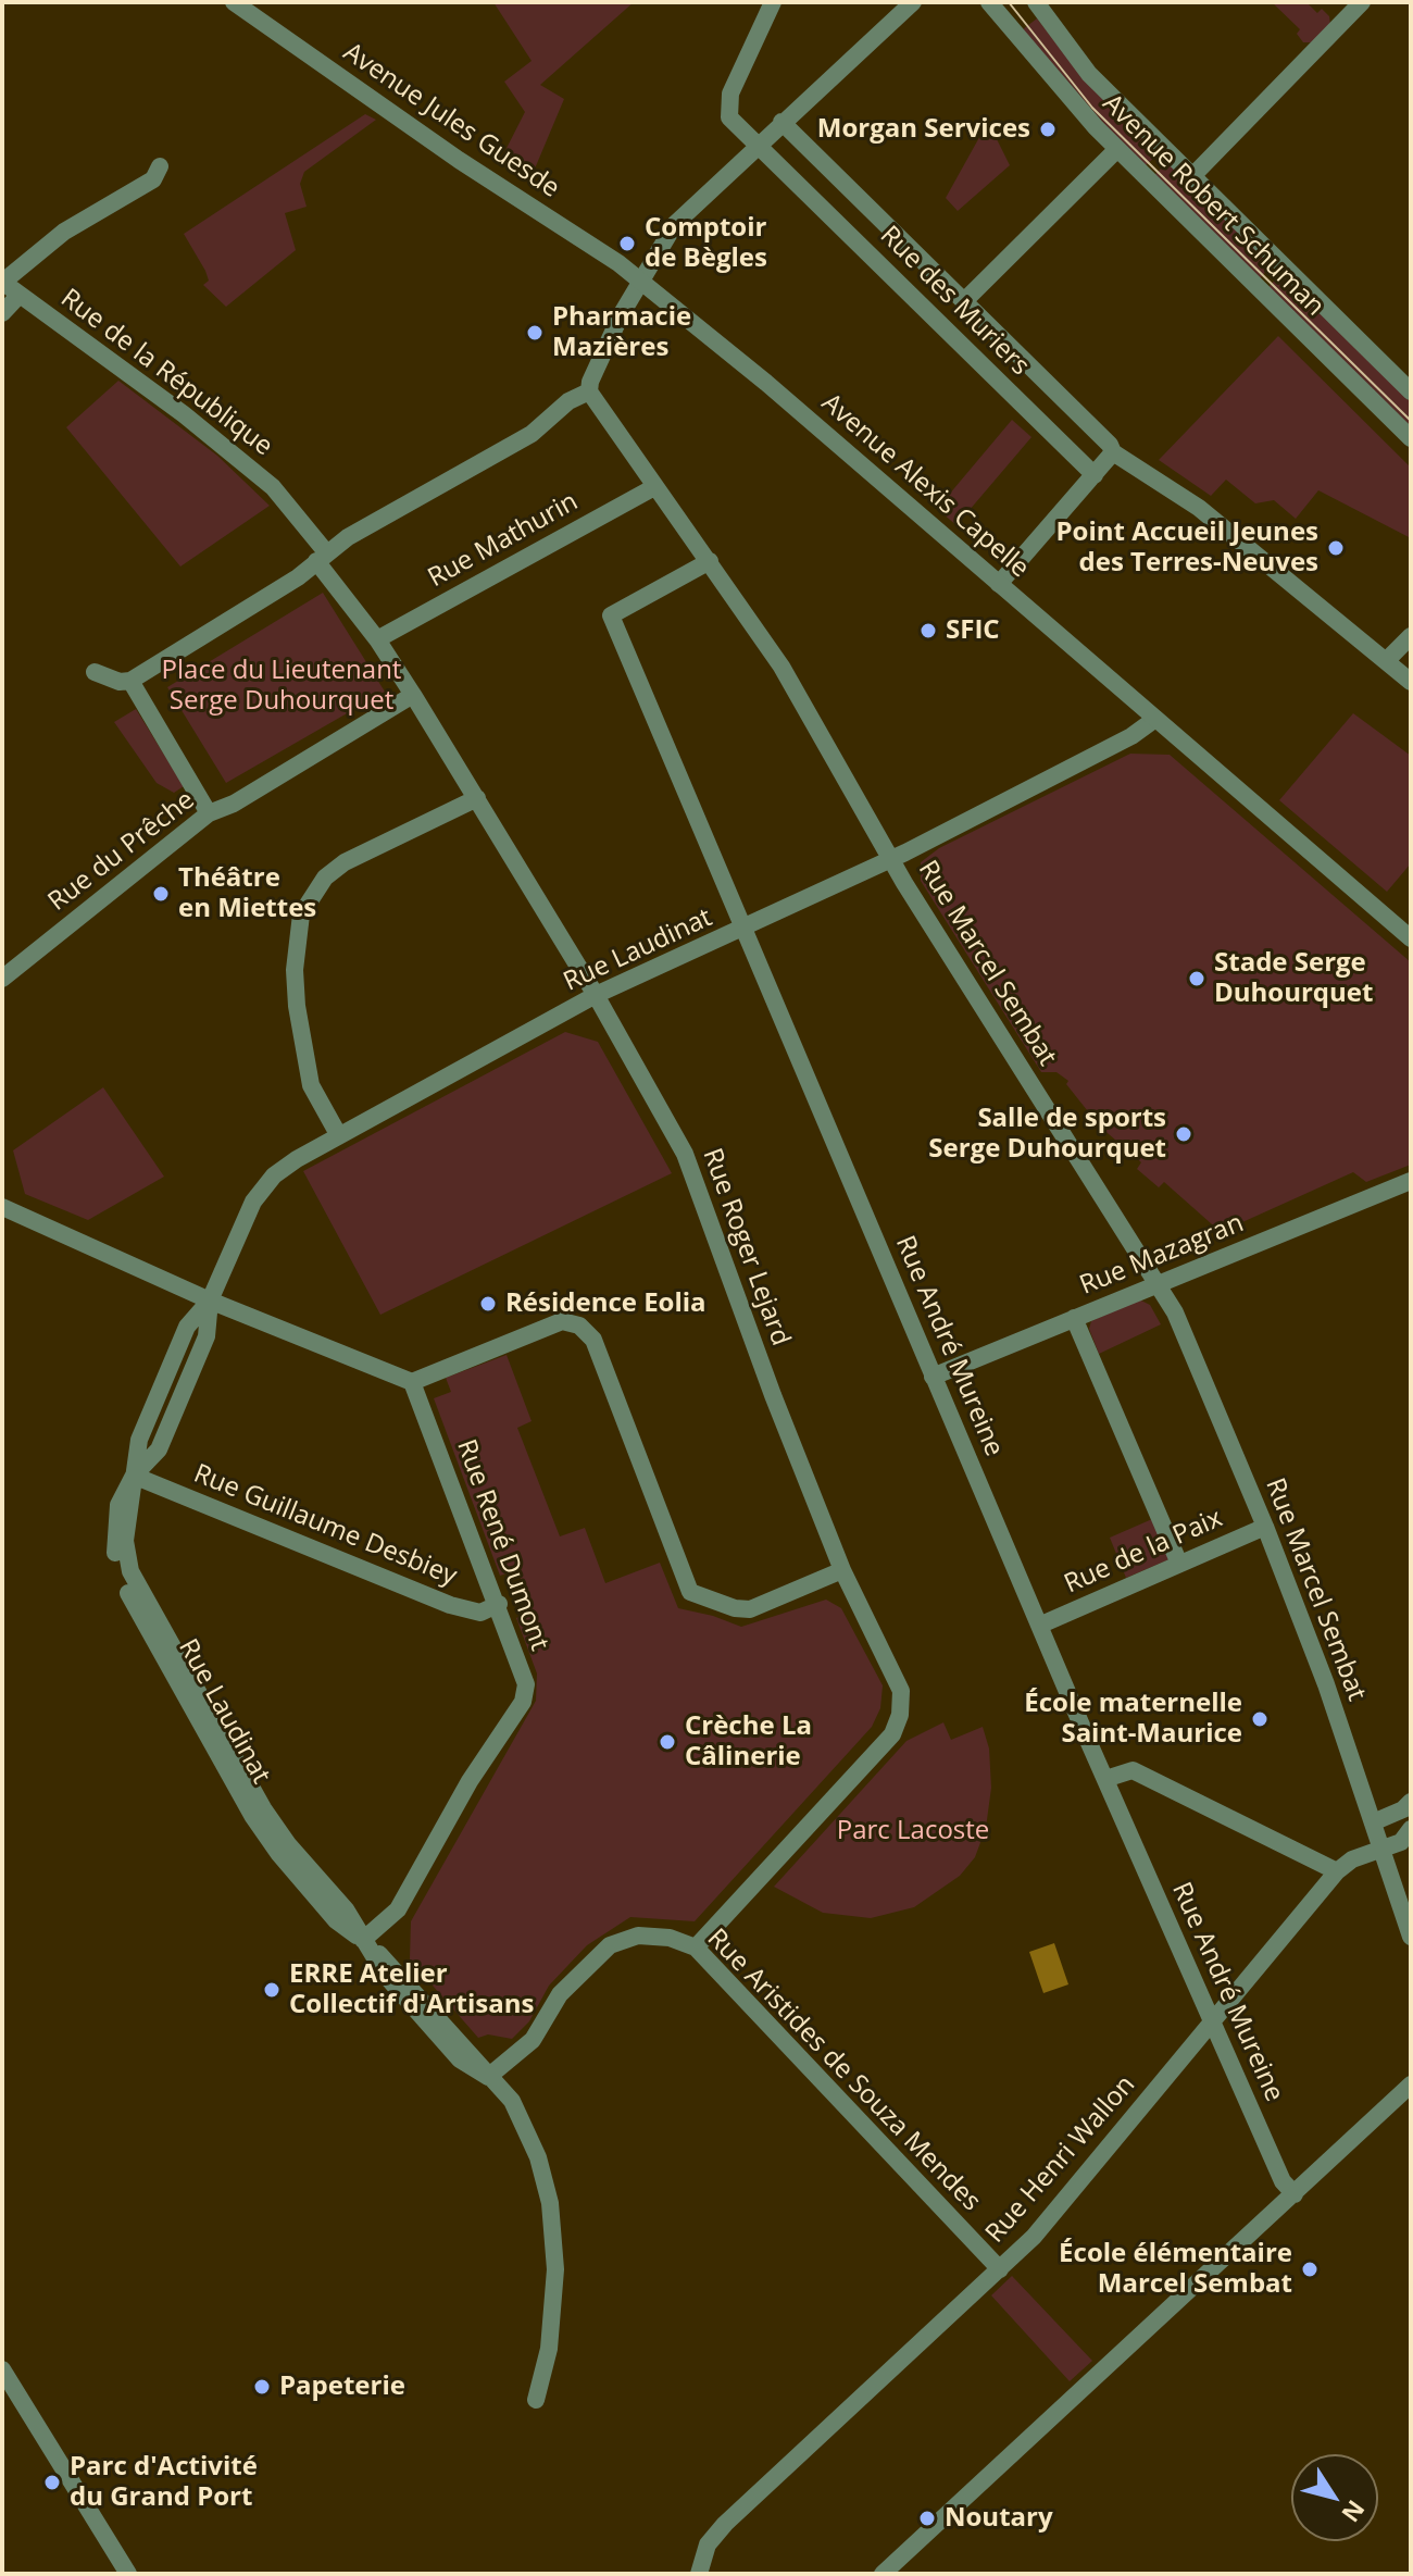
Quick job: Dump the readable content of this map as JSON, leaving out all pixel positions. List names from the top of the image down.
{
  "streets": {
    "street": [
      "Avenue Jules Guesde",
      "Avenue Robert Schuman",
      "Rue des Muriers",
      "Rue de la République",
      "Avenue Alexis Capelle",
      "Rue Mathurin",
      "Rue du Prêche",
      "Rue Laudinat",
      "Rue Marcel Sembat",
      "Rue Roger Lejard",
      "Rue Mazagran",
      "Rue André Mureine",
      "Rue Guillaume Desbiey",
      "Rue René Dumont",
      "Rue de la Paix",
      "Rue Aristides de Souza Mendes",
      "Rue Henri Wallon"
    ]
  },
  "crossings": [
    ["Avenue Jules Guesde", "Avenue Alexis Capelle"],
    ["Rue de la République", "Rue Roger Lejard"],
    ["Avenue Alexis Capelle", "Rue Laudinat"],
    ["Rue Mathurin", "Rue Marcel Sembat"],
    ["Rue Mathurin", "Rue Roger Lejard"],
    ["Rue du Prêche", "Rue Roger Lejard"],
    ["Rue Laudinat", "Rue Marcel Sembat"],
    ["Rue Laudinat", "Rue Roger Lejard"],
    ["Rue Laudinat", "Rue André Mureine"],
    ["Rue Laudinat", "Rue Guillaume Desbiey"],
    ["Rue Laudinat", "Rue René Dumont"],
    ["Rue Laudinat", "Rue Aristides de Souza Mendes"],
    ["Rue Marcel Sembat", "Rue Mazagran"],
    ["Rue Marcel Sembat", "Rue André Mureine"],
    ["Rue Marcel Sembat", "Rue de la Paix"],
    ["Rue Roger Lejard", "Rue Aristides de Souza Mendes"],
    ["Rue Mazagran", "Rue André Mureine"],
    ["Rue André Mureine", "Rue de la Paix"],
    ["Rue André Mureine", "Rue Henri Wallon"],
    ["Rue Guillaume Desbiey", "Rue René Dumont"],
    ["Rue Aristides de Souza Mendes", "Rue Henri Wallon"]
  ],
  "parks": ["Place du Lieutenant Serge Duhourquet", "Parc Lacoste"],
  "places": [
    "Morgan Services",
    "Comptoir de Bègles",
    "Pharmacie Mazières",
    "Point Accueil Jeunes des Terres-Neuves",
    "SFIC",
    "Théâtre en Miettes",
    "Stade Serge Duhourquet",
    "Salle de sports Serge Duhourquet",
    "Résidence Eolia",
    "École maternelle Saint-Maurice",
    "Crèche La Câlinerie",
    "ERRE Atelier Collectif d'Artisans",
    "École élémentaire Marcel Sembat",
    "Papeterie",
    "Parc d'Activité du Grand Port",
    "Noutary"
  ],
  "north": "bottom right"
}
